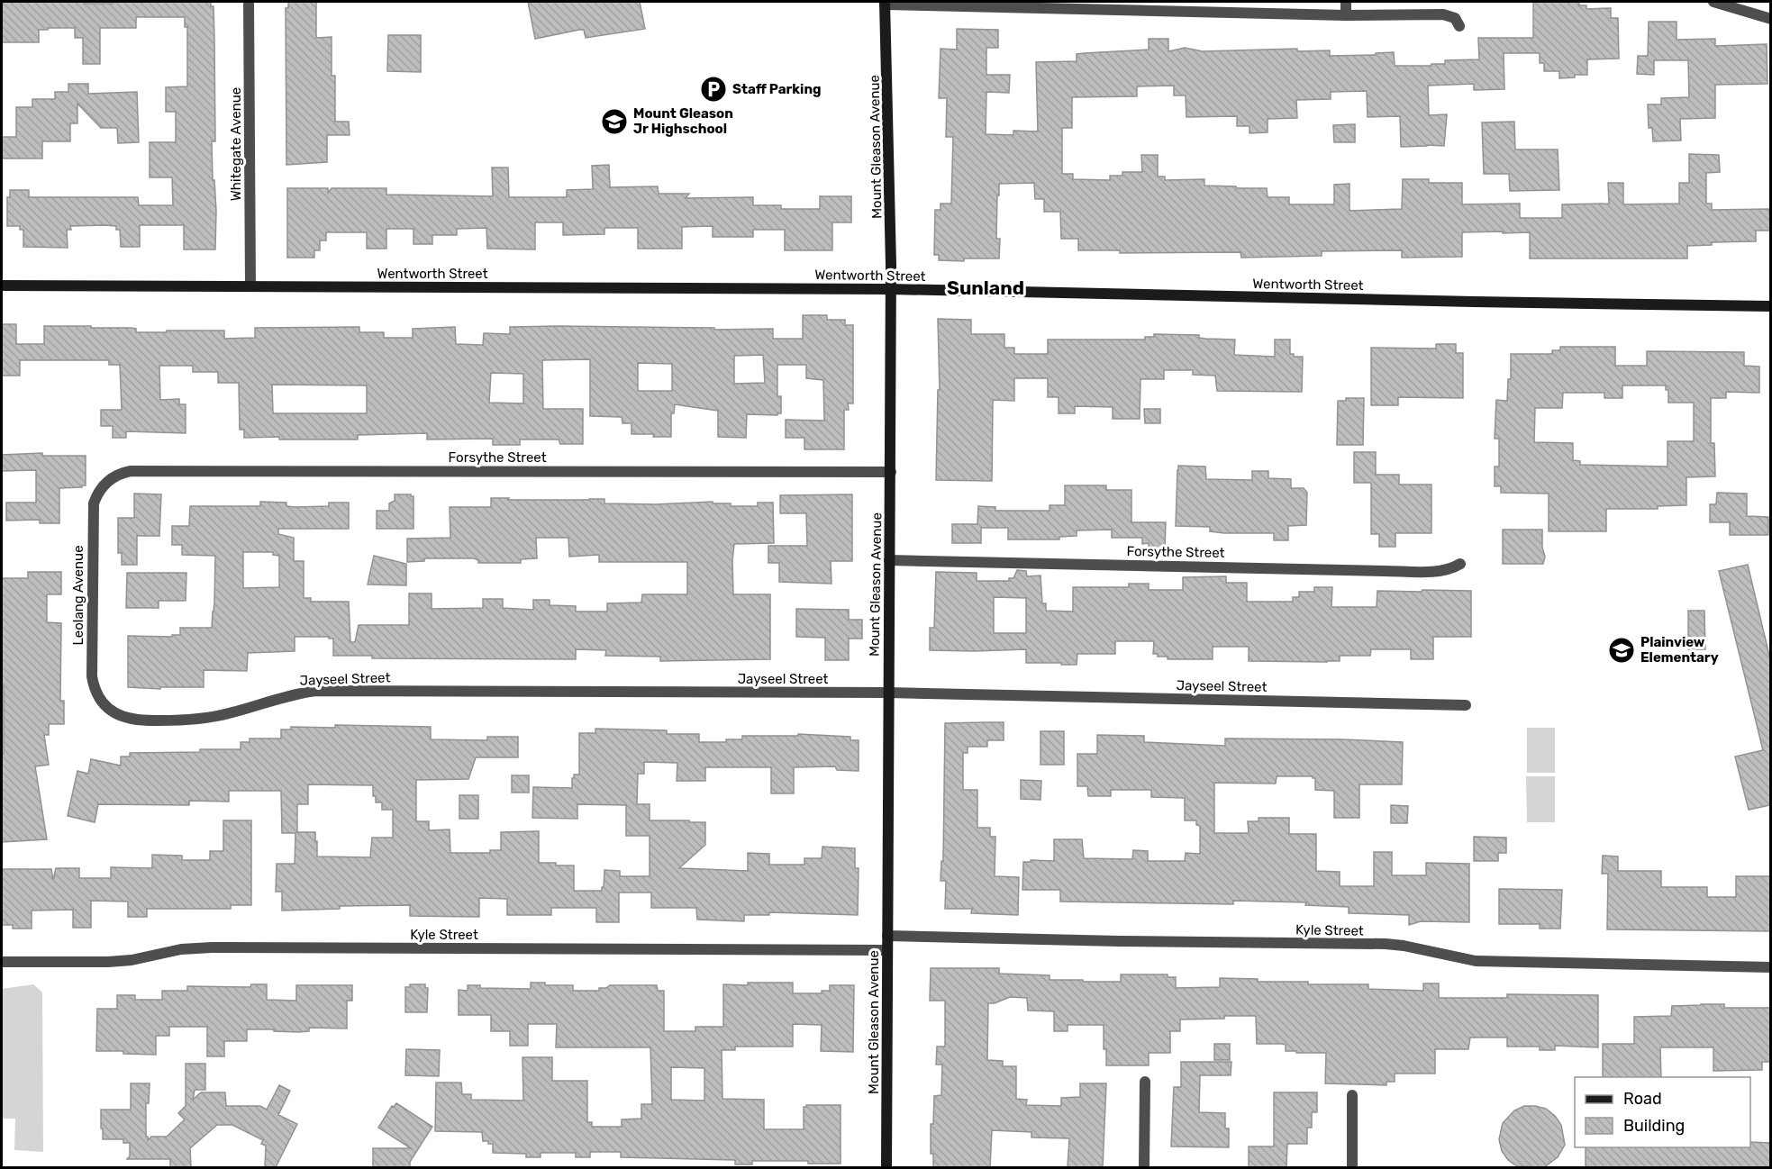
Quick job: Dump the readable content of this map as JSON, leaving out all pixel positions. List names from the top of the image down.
{
  "streets": {
    "street": [
      "Whitegate Avenue",
      "Mount Gleason Avenue",
      "Wentworth Street",
      "Forsythe Street",
      "Leolang Avenue",
      "Jayseel Street",
      "Kyle Street"
    ]
  },
  "crossings": [
    ["Whitegate Avenue", "Wentworth Street"],
    ["Mount Gleason Avenue", "Wentworth Street"],
    ["Mount Gleason Avenue", "Forsythe Street"],
    ["Mount Gleason Avenue", "Jayseel Street"],
    ["Mount Gleason Avenue", "Kyle Street"],
    ["Forsythe Street", "Leolang Avenue"],
    ["Leolang Avenue", "Jayseel Street"]
  ],
  "districts": ["Sunland"],
  "places": {
    "parking": ["Staff Parking"],
    "school or university": ["Mount Gleason Jr Highschool", "Plainview Elementary"]
  },
  "legend": ["Road", "Building"]
}
